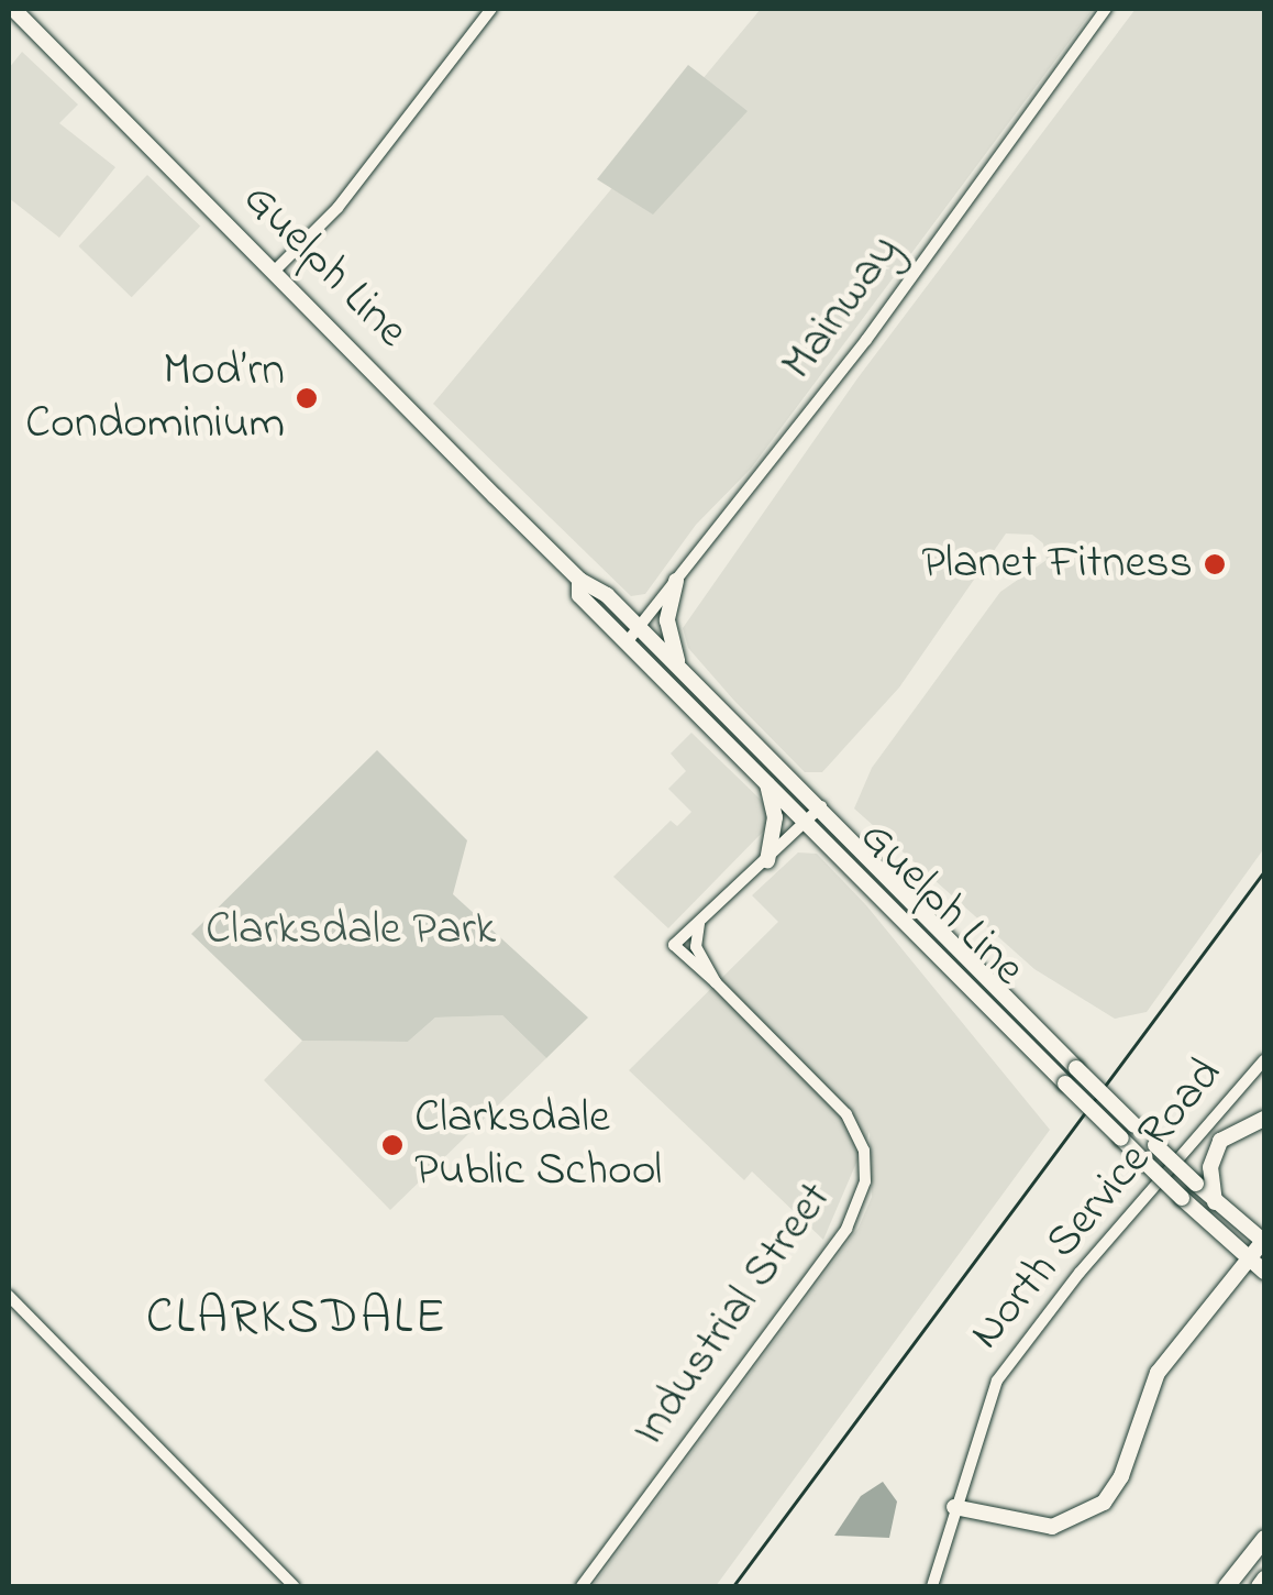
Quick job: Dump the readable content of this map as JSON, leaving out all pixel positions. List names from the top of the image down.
{
  "streets": {
    "main road": ["Guelph Line"],
    "street": ["Mainway", "North Service Road", "Industrial Street"]
  },
  "crossings": [
    ["Guelph Line", "Mainway"]
  ],
  "districts": ["CLARKSDALE"],
  "parks": ["Clarksdale Park"],
  "places": ["Mod’rn Condominium", "Planet Fitness", "Clarksdale Public School"]
}
